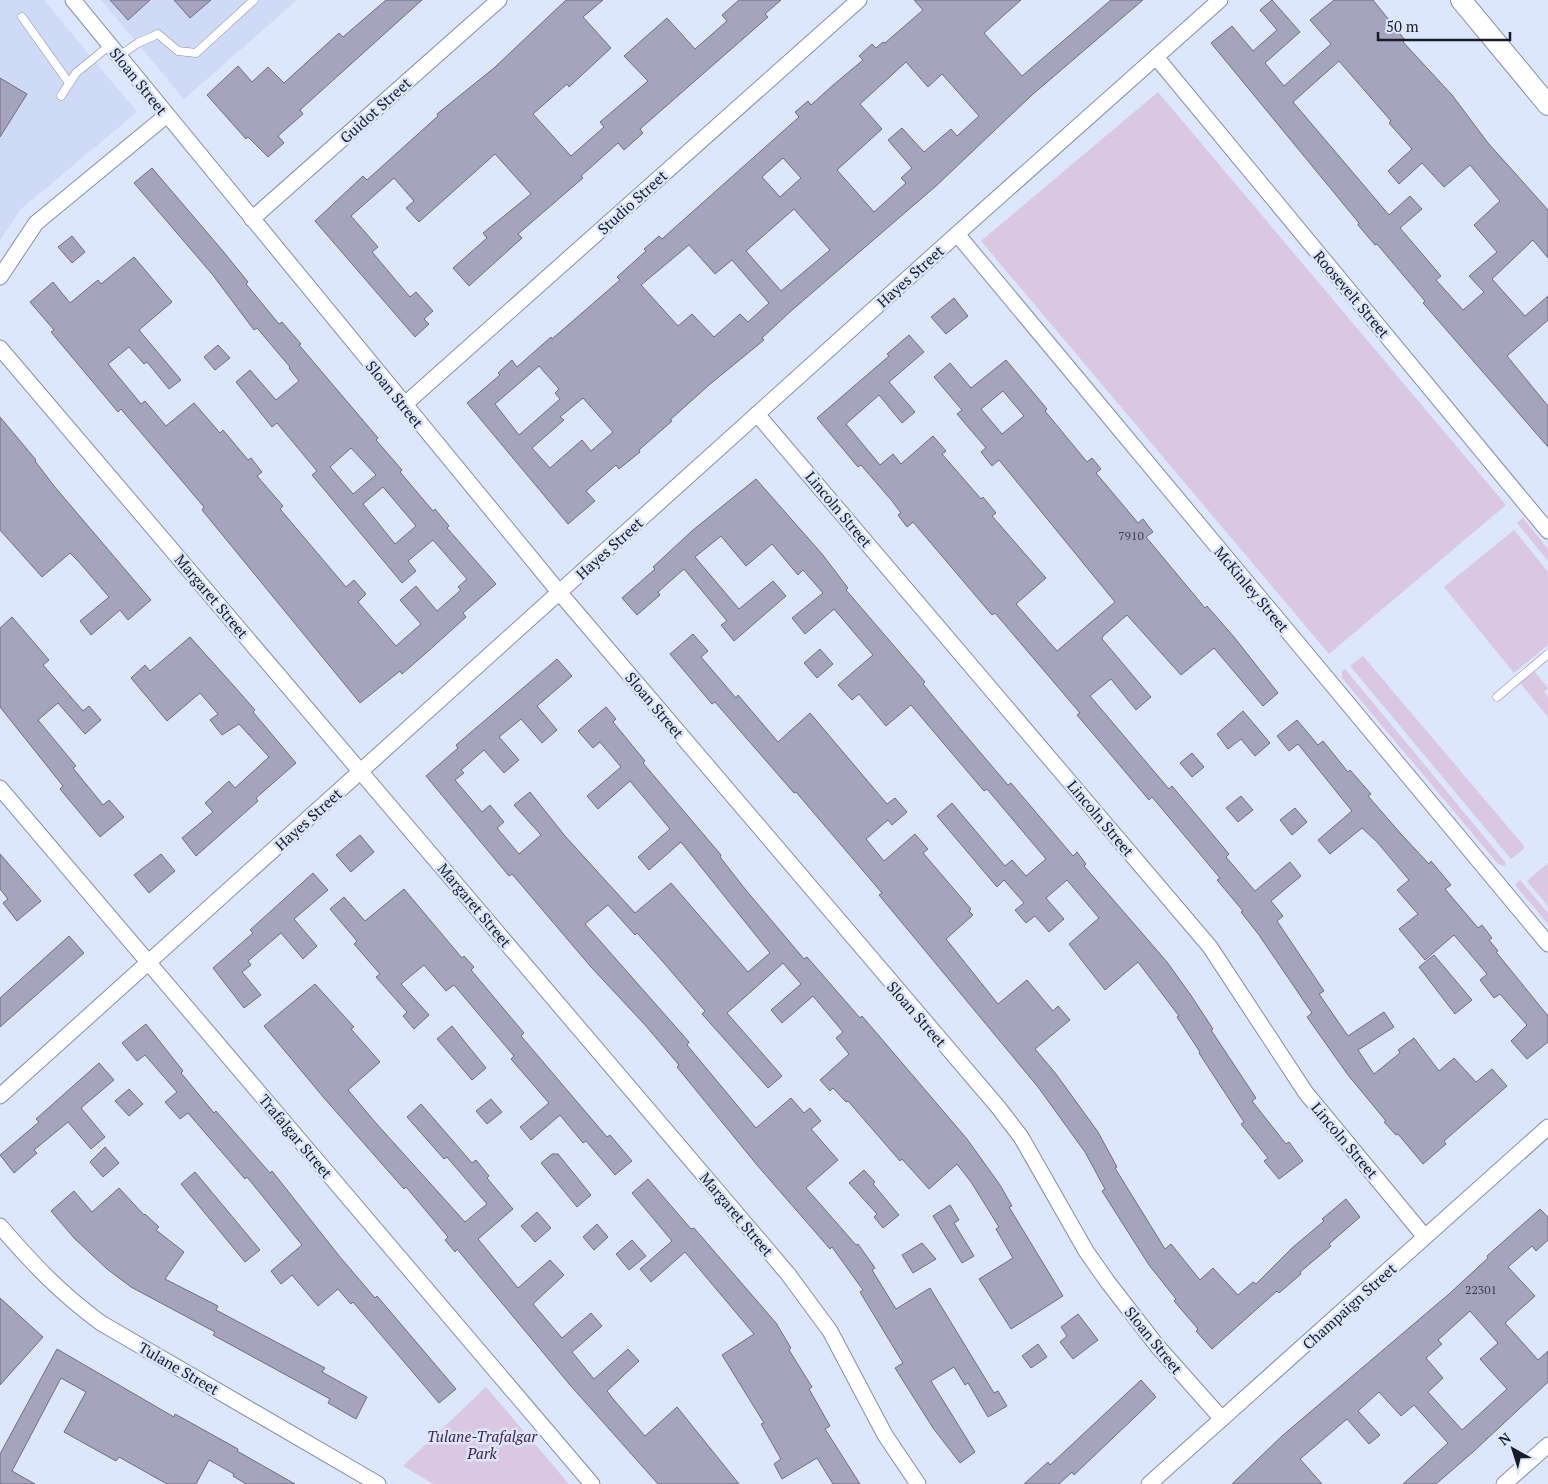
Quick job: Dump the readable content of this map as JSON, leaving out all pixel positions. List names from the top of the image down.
{
  "streets": {
    "street": [
      "Sloan Street",
      "Guidot Street",
      "Studio Street",
      "Hayes Street",
      "Roosevelt Street",
      "Lincoln Street",
      "McKinley Street",
      "Margaret Street",
      "Trafalgar Street",
      "Champaign Street",
      "Tulane Street"
    ]
  },
  "crossings": [
    ["Sloan Street", "Guidot Street"],
    ["Sloan Street", "Studio Street"],
    ["Sloan Street", "Hayes Street"],
    ["Sloan Street", "Champaign Street"],
    ["Hayes Street", "Roosevelt Street"],
    ["Hayes Street", "Lincoln Street"],
    ["Hayes Street", "McKinley Street"],
    ["Hayes Street", "Margaret Street"],
    ["Hayes Street", "Trafalgar Street"],
    ["Lincoln Street", "Champaign Street"]
  ],
  "parks": ["Tulane-Trafalgar Park"],
  "house_numbers": ["7910", "22301"],
  "scale_bar": "50 m",
  "north": "top left"
}
